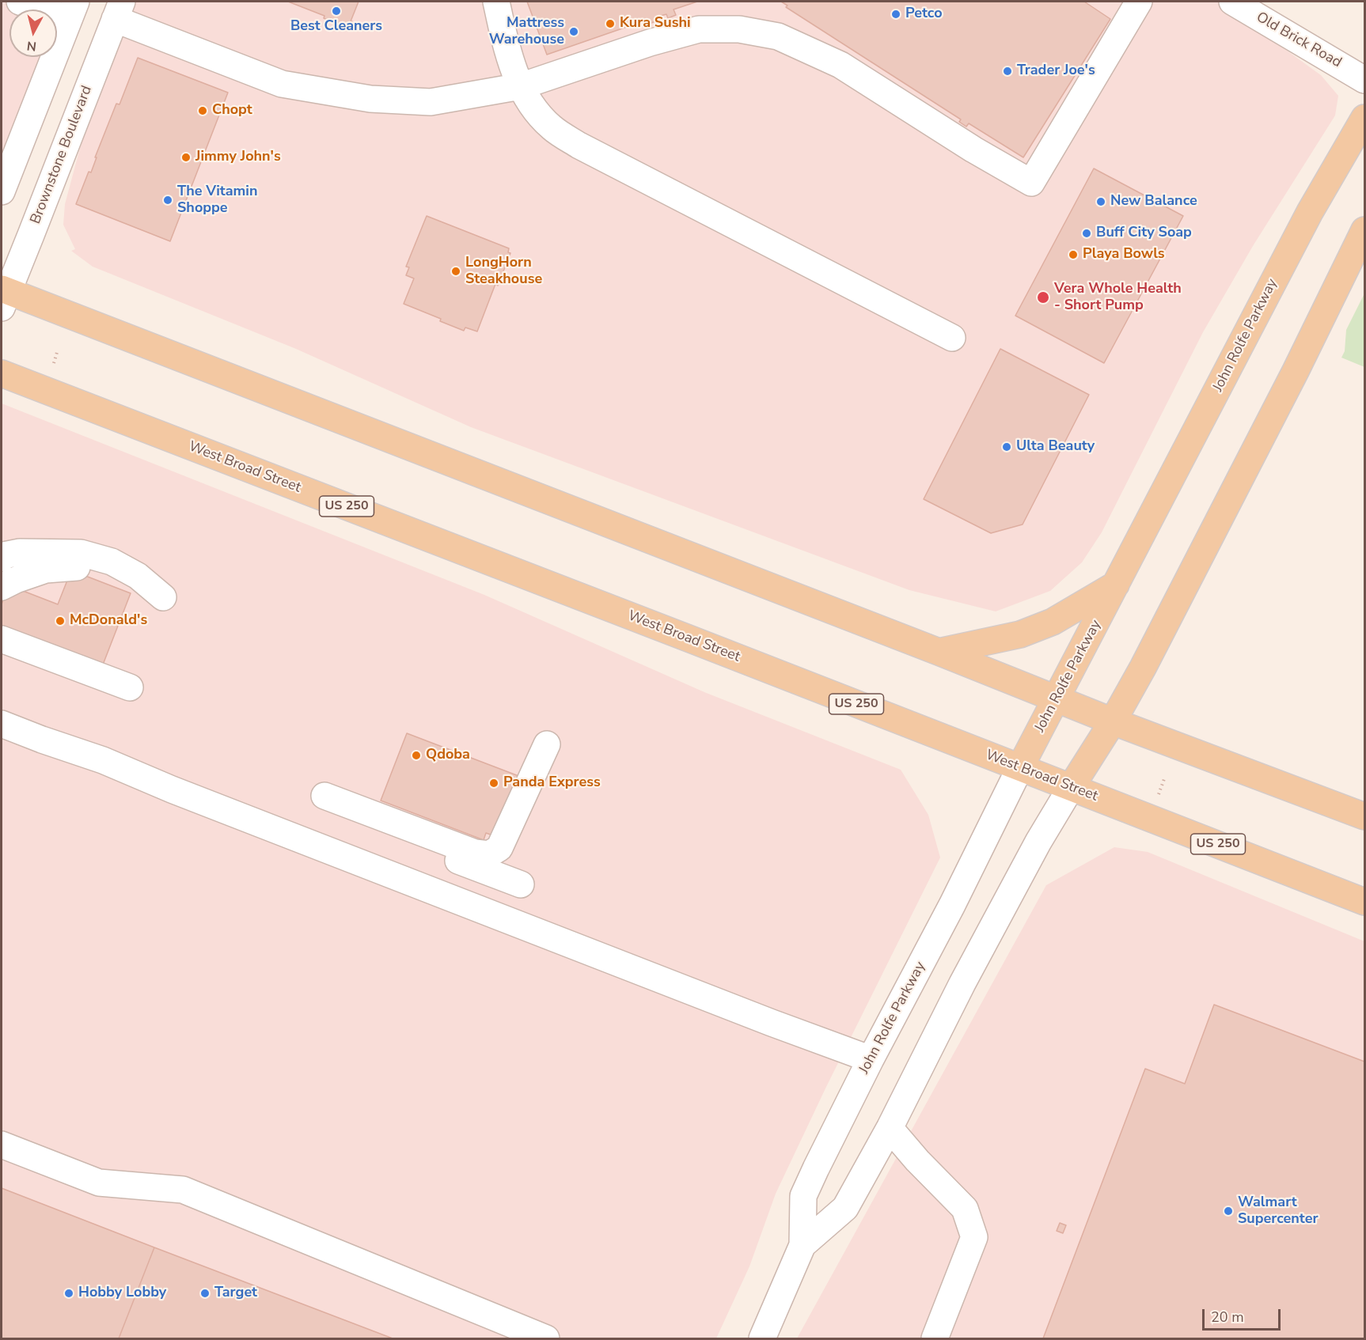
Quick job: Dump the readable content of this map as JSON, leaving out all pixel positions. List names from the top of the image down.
{
  "streets": {
    "main road": ["John Rolfe Parkway", "West Broad Street", "US 250"],
    "street": ["Old Brick Road", "Brownstone Boulevard"]
  },
  "crossings": [
    ["John Rolfe Parkway", "West Broad Street"]
  ],
  "places": [
    "Best Cleaners",
    "Petco",
    "Kura Sushi",
    "Mattress Warehouse",
    "Trader Joe's",
    "Chopt",
    "Jimmy John's",
    "The Vitamin Shoppe",
    "New Balance",
    "Buff City Soap",
    "Playa Bowls",
    "LongHorn Steakhouse",
    "Vera Whole Health - Short Pump",
    "Ulta Beauty",
    "McDonald's",
    "Qdoba",
    "Panda Express",
    "Walmart Supercenter",
    "Hobby Lobby",
    "Target"
  ],
  "scale_bar": "20 m",
  "north": "bottom"
}
